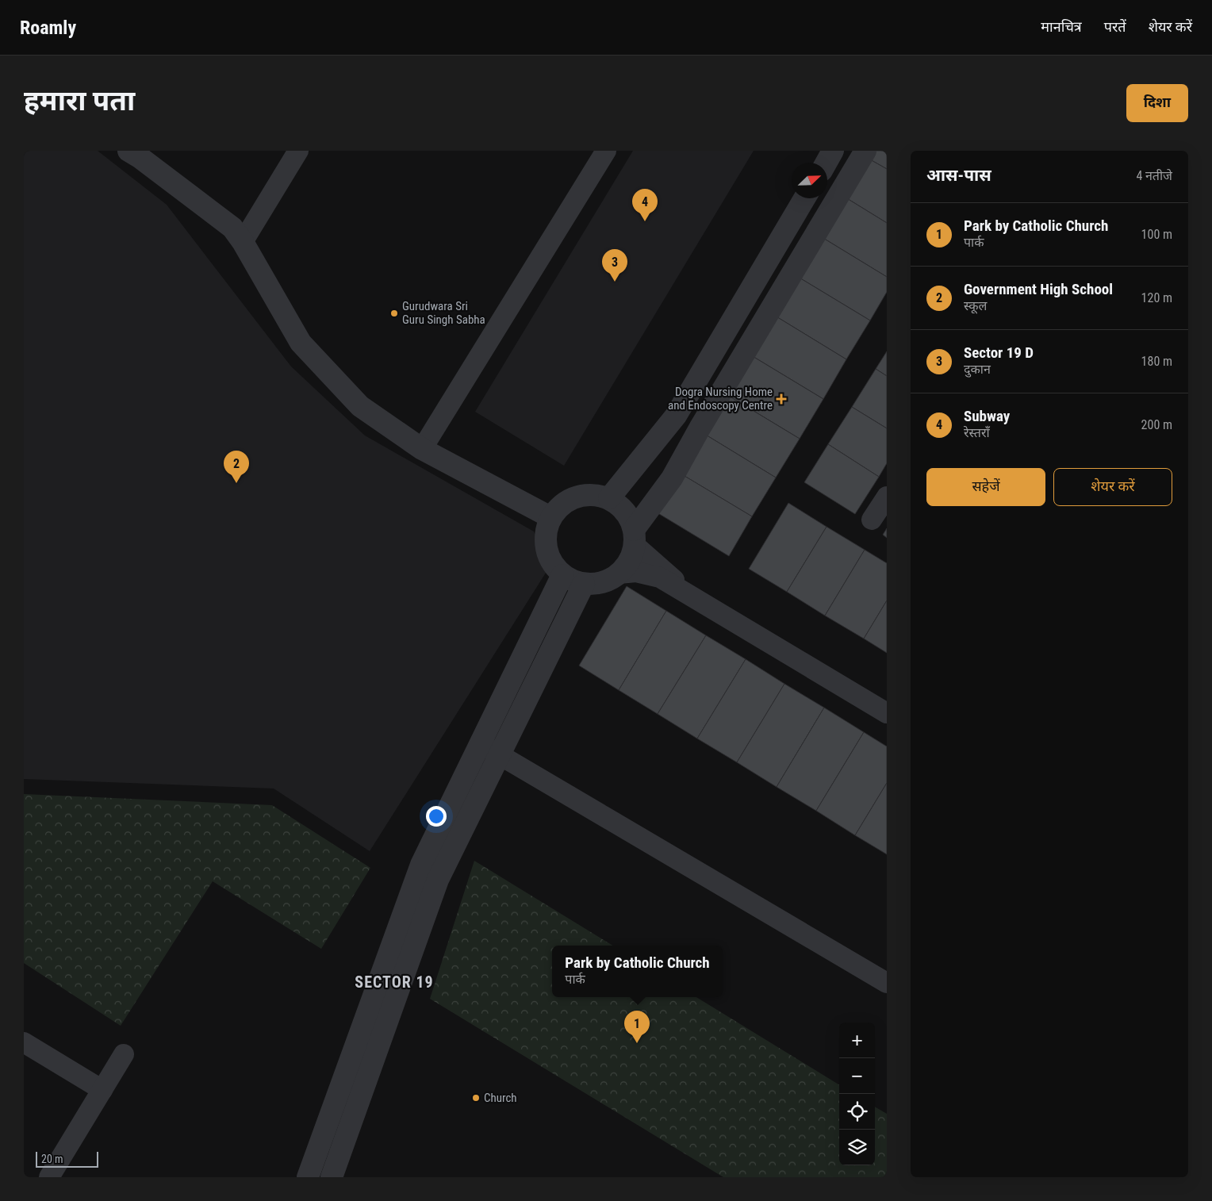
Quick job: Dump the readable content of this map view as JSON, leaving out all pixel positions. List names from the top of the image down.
{
  "districts": ["SECTOR 19"],
  "places": {
    "other": ["Gurudwara Sri Guru Singh Sabha", "Church"],
    "health": ["Dogra Nursing Home and Endoscopy Centre"]
  },
  "scale_bar": "20 m",
  "north": "top right",
  "page": {
    "header": "Roamly",
    "nav": ["मानचित्र", "परतें", "शेयर करें"],
    "buttons": [
      "दिशा",
      ["सहेजें", "शेयर करें"]
    ],
    "title": "हमारा पता",
    "heading": ["आस-पास", "4 नतीजे"],
    "pins": [
      "4",
      "3",
      "2",
      "1"
    ],
    "list": [
      {
        "mark": "1",
        "name": "Park by Catholic Church",
        "note": "पार्क",
        "value": "100 m"
      },
      {
        "mark": "2",
        "name": "Government High School",
        "note": "स्कूल",
        "value": "120 m"
      },
      {
        "mark": "3",
        "name": "Sector 19 D",
        "note": "दुकान",
        "value": "180 m"
      },
      {
        "mark": "4",
        "name": "Subway",
        "note": "रेस्तराँ",
        "value": "200 m"
      }
    ],
    "popup": ["Park by Catholic Church", "पार्क"],
    "map_buttons": ["+", "−"],
    "scale": "20 m"
  }
}
